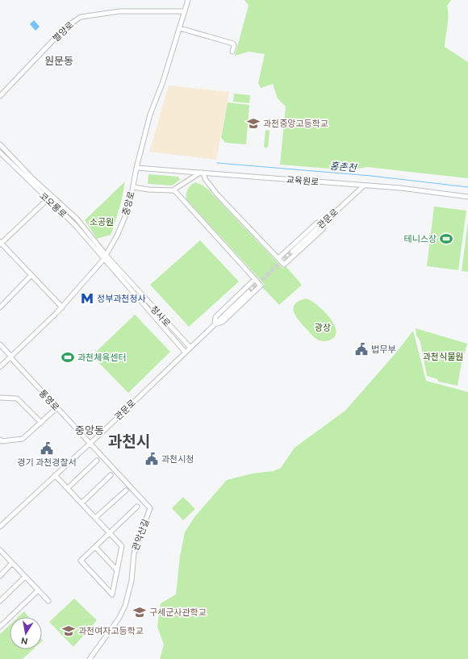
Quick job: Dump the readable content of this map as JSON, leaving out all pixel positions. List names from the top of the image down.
{
  "streets": {
    "street": [
      "별양로",
      "교육원로",
      "중앙로",
      "코오롱로",
      "관문로",
      "청사로",
      "통영로",
      "관악산길"
    ]
  },
  "crossings": [
    ["별양로", "중앙로"],
    ["교육원로", "중앙로"],
    ["교육원로", "관문로"],
    ["중앙로", "코오롱로"],
    ["중앙로", "청사로"],
    ["중앙로", "통영로"],
    ["코오롱로", "청사로"],
    ["관문로", "청사로"],
    ["관문로", "통영로"],
    ["관문로", "관악산길"],
    ["통영로", "관악산길"]
  ],
  "districts": ["원문동", "중앙동", "과천시"],
  "water": ["홍촌천"],
  "parks": ["소공원", "광장", "과천식물원"],
  "places": {
    "school or university": ["과천중앙고등학교", "구세군사관학교", "과천여자고등학교"],
    "sports": ["테니스장", "과천체육센터"],
    "metro station": ["정부과천청사"],
    "public building": ["법무부", "경기 과천경찰서", "과천시청"]
  },
  "north": "bottom"
}
